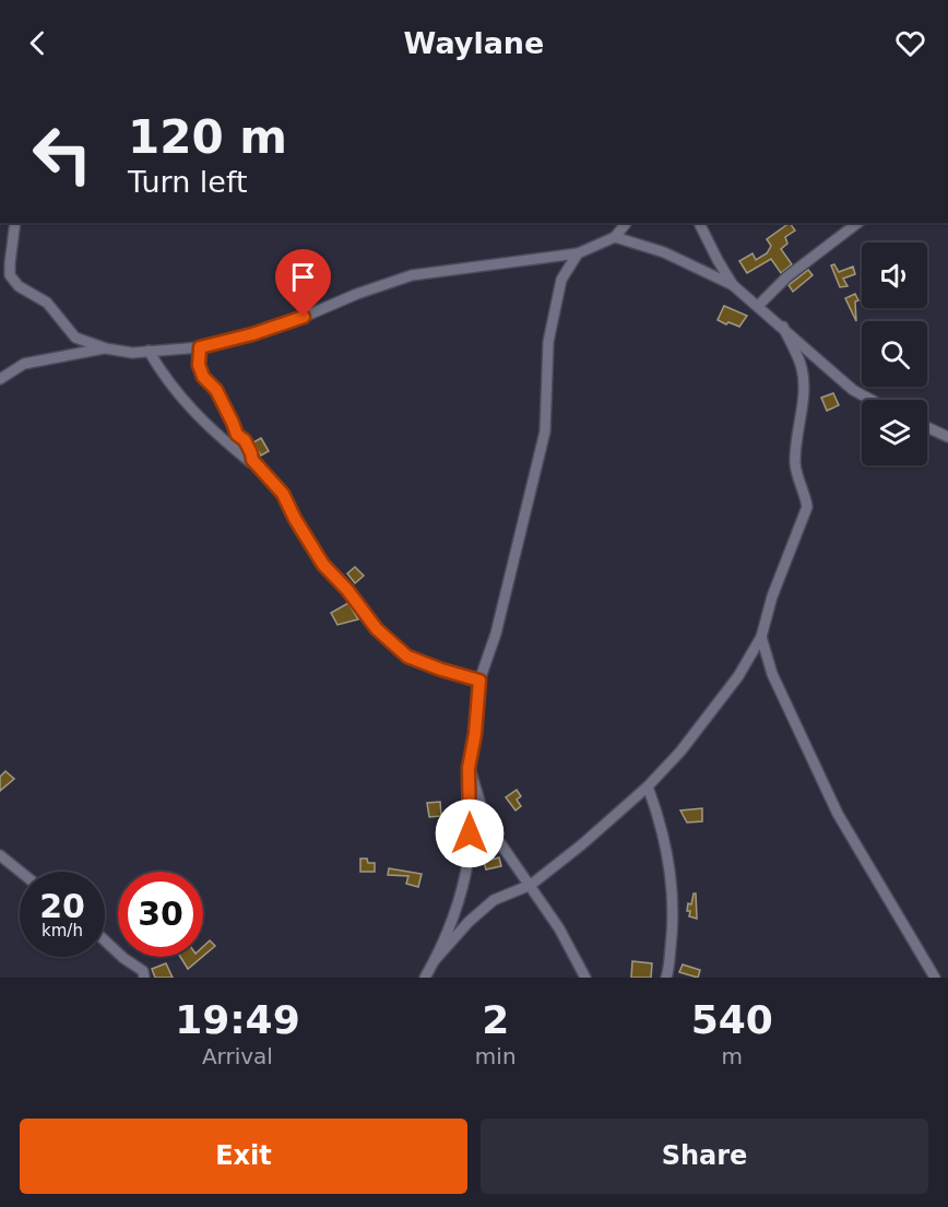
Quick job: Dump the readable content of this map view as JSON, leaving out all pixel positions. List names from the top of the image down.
{
  "page": {
    "header": "Waylane",
    "turn": ["120 m", "Turn left"],
    "speed": "20 km/h",
    "limit": "30",
    "eta": [
      "19:49",
      "Arrival",
      "2",
      "min",
      "540",
      "m"
    ],
    "buttons": ["Exit", "Share"]
  }
}
